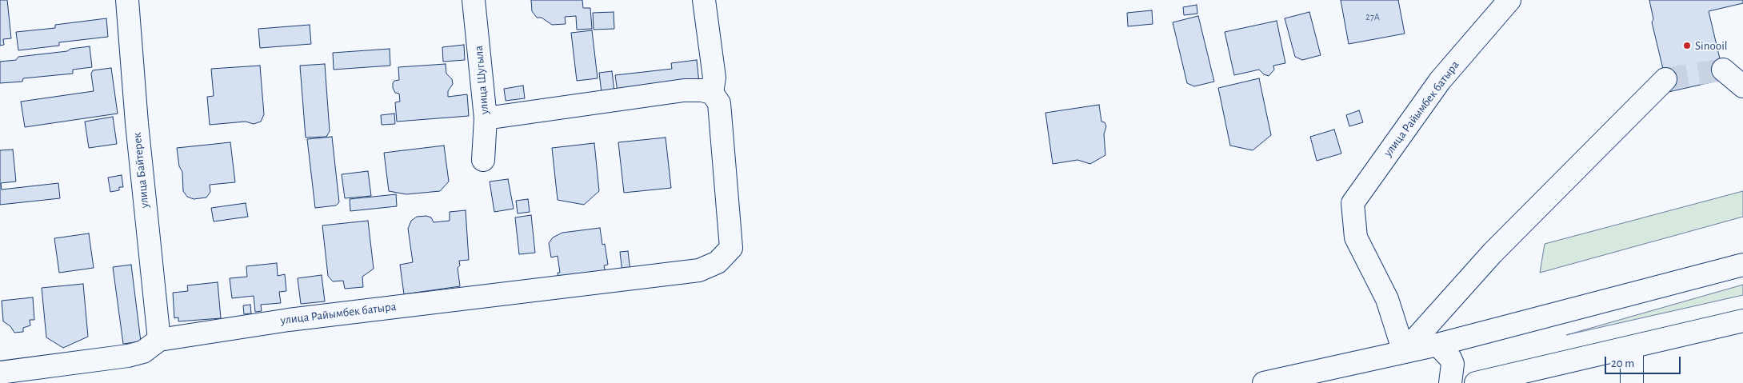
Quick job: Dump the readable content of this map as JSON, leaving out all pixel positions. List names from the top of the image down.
{
  "streets": {
    "main road": ["улица Шугыла", "улица Райымбек батыра", "улица Байтерек"]
  },
  "crossings": [
    ["улица Райымбек батыра", "улица Байтерек"]
  ],
  "places": ["Sinooil"],
  "house_numbers": ["27А"],
  "scale_bar": "20 m"
}
